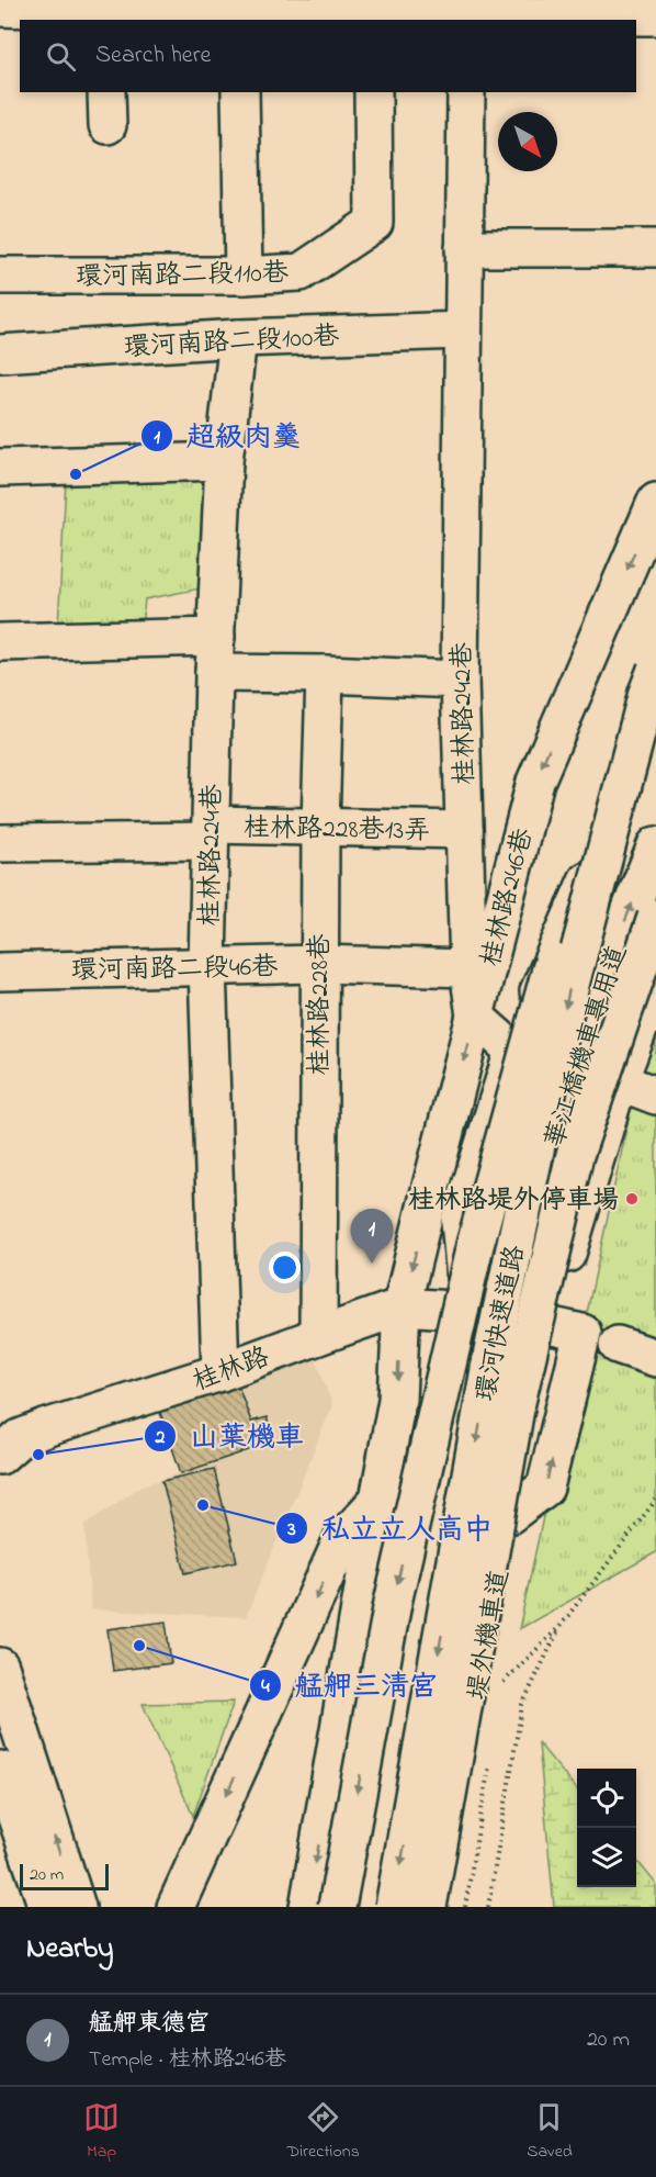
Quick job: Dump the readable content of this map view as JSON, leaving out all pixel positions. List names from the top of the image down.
{
  "streets": {
    "main road": [
      "環河南路二段110巷",
      "環河南路二段100巷",
      "桂林路242巷",
      "桂林路228巷13弄",
      "桂林路224巷",
      "桂林路246巷",
      "環河南路二段46巷",
      "桂林路228巷",
      "華江橋機車專用道",
      "環河快速道路",
      "桂林路",
      "堤外機車道"
    ]
  },
  "crossings": [
    ["環河南路二段100巷", "桂林路242巷"],
    ["環河南路二段100巷", "桂林路224巷"],
    ["桂林路242巷", "桂林路228巷13弄"],
    ["桂林路242巷", "桂林路246巷"],
    ["桂林路242巷", "環河南路二段46巷"],
    ["桂林路228巷13弄", "桂林路224巷"],
    ["桂林路228巷13弄", "桂林路228巷"],
    ["桂林路224巷", "環河南路二段46巷"],
    ["桂林路224巷", "桂林路"],
    ["桂林路246巷", "桂林路"],
    ["環河南路二段46巷", "桂林路228巷"],
    ["桂林路228巷", "桂林路"],
    ["華江橋機車專用道", "桂林路"],
    ["桂林路", "堤外機車道"]
  ],
  "places": [
    "超級肉羹",
    "桂林路堤外停車場",
    "山葉機車",
    "私立立人高中",
    "艋舺三清宮"
  ],
  "scale_bar": "20 m",
  "north": "bottom right",
  "page": {
    "search": "Search here",
    "pins": "1",
    "scale": "20 m",
    "heading": "Nearby",
    "list": [
      {
        "mark": "1",
        "name": "艋舺東德宮",
        "note": "Temple · 桂林路246巷",
        "value": "20 m"
      }
    ],
    "nav": ["Map", "Directions", "Saved"]
  }
}
